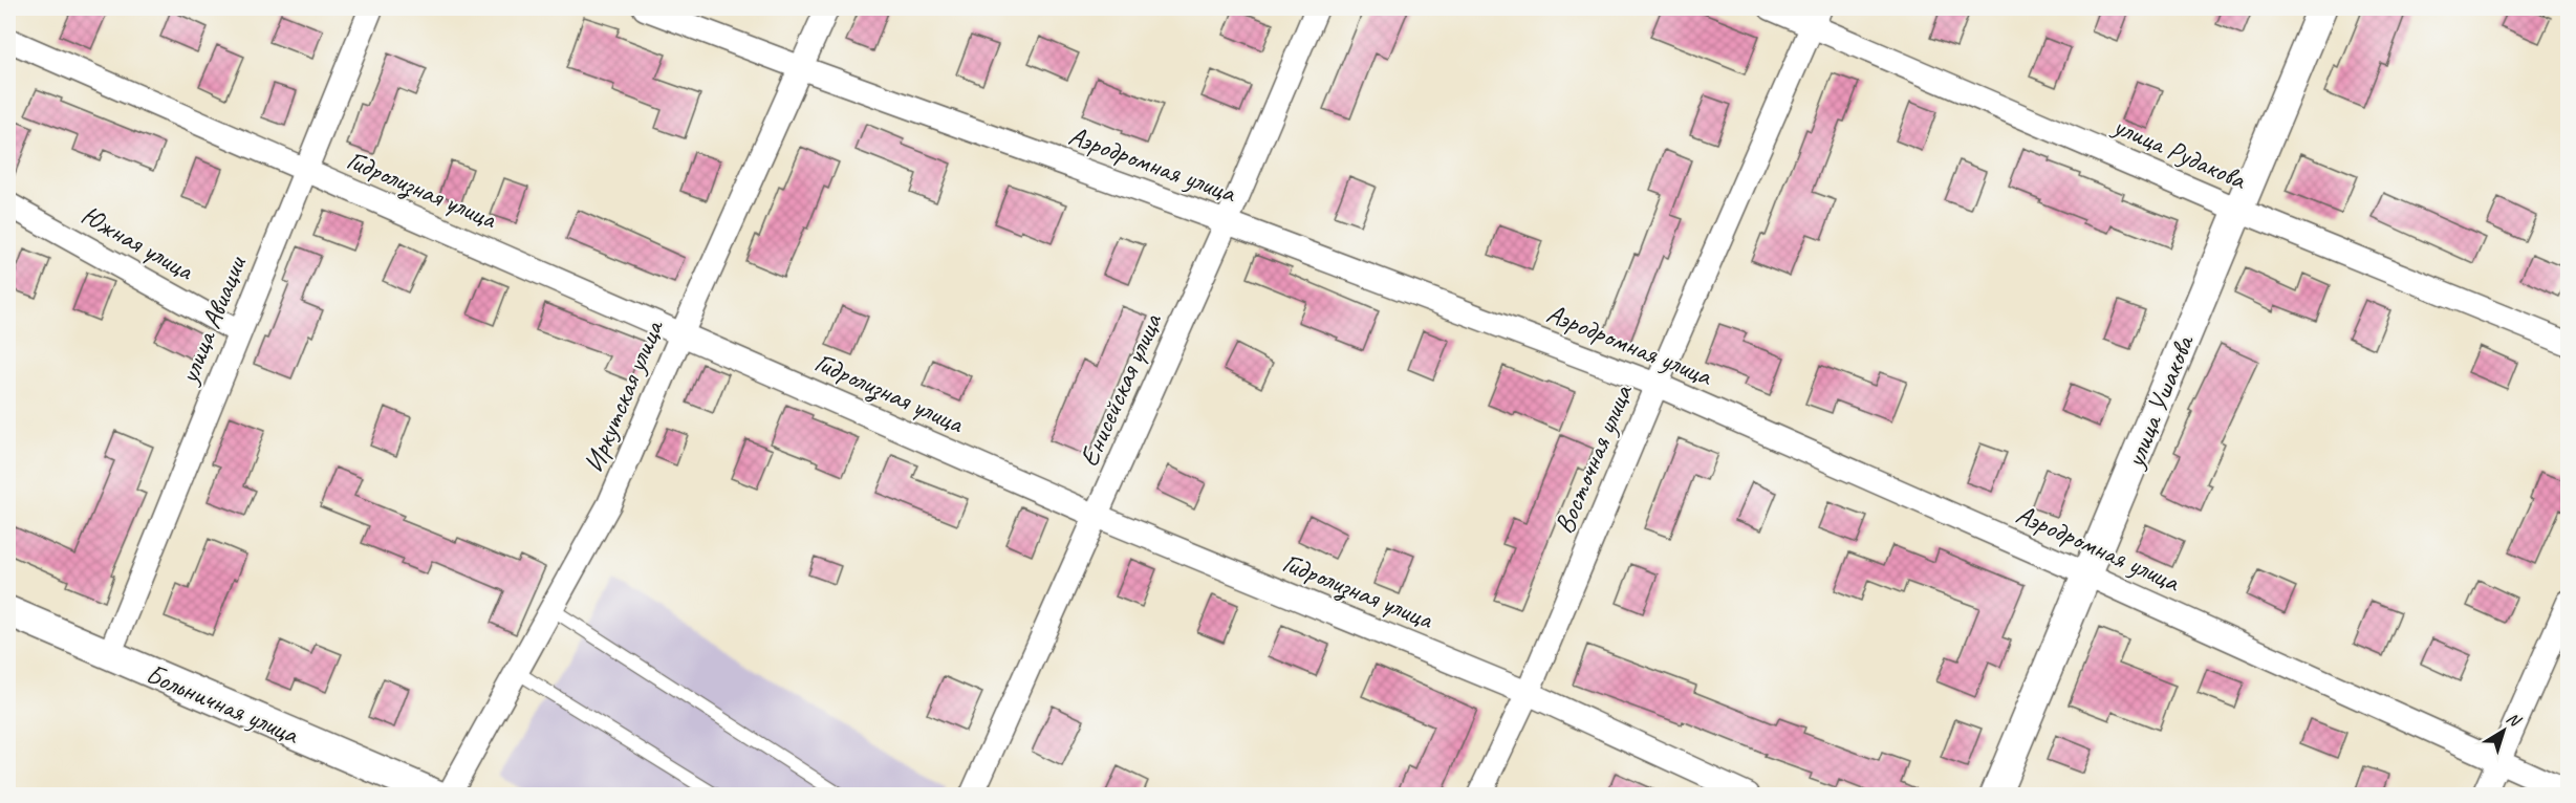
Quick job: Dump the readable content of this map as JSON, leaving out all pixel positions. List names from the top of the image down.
{
  "streets": {
    "street": [
      "улица Рудакова",
      "Аэродромная улица",
      "Гидролизная улица",
      "Южная улица",
      "улица Авиации",
      "Енисейская улица",
      "Иркутская улица",
      "улица Ушакова",
      "Восточная улица",
      "Больничная улица"
    ]
  },
  "crossings": [
    ["улица Рудакова", "улица Ушакова"],
    ["улица Рудакова", "Восточная улица"],
    ["Аэродромная улица", "Енисейская улица"],
    ["Аэродромная улица", "Иркутская улица"],
    ["Аэродромная улица", "улица Ушакова"],
    ["Аэродромная улица", "Восточная улица"],
    ["Гидролизная улица", "улица Авиации"],
    ["Гидролизная улица", "Енисейская улица"],
    ["Гидролизная улица", "Иркутская улица"],
    ["Гидролизная улица", "Восточная улица"],
    ["Южная улица", "улица Авиации"],
    ["улица Авиации", "Больничная улица"]
  ],
  "north": "top right"
}
